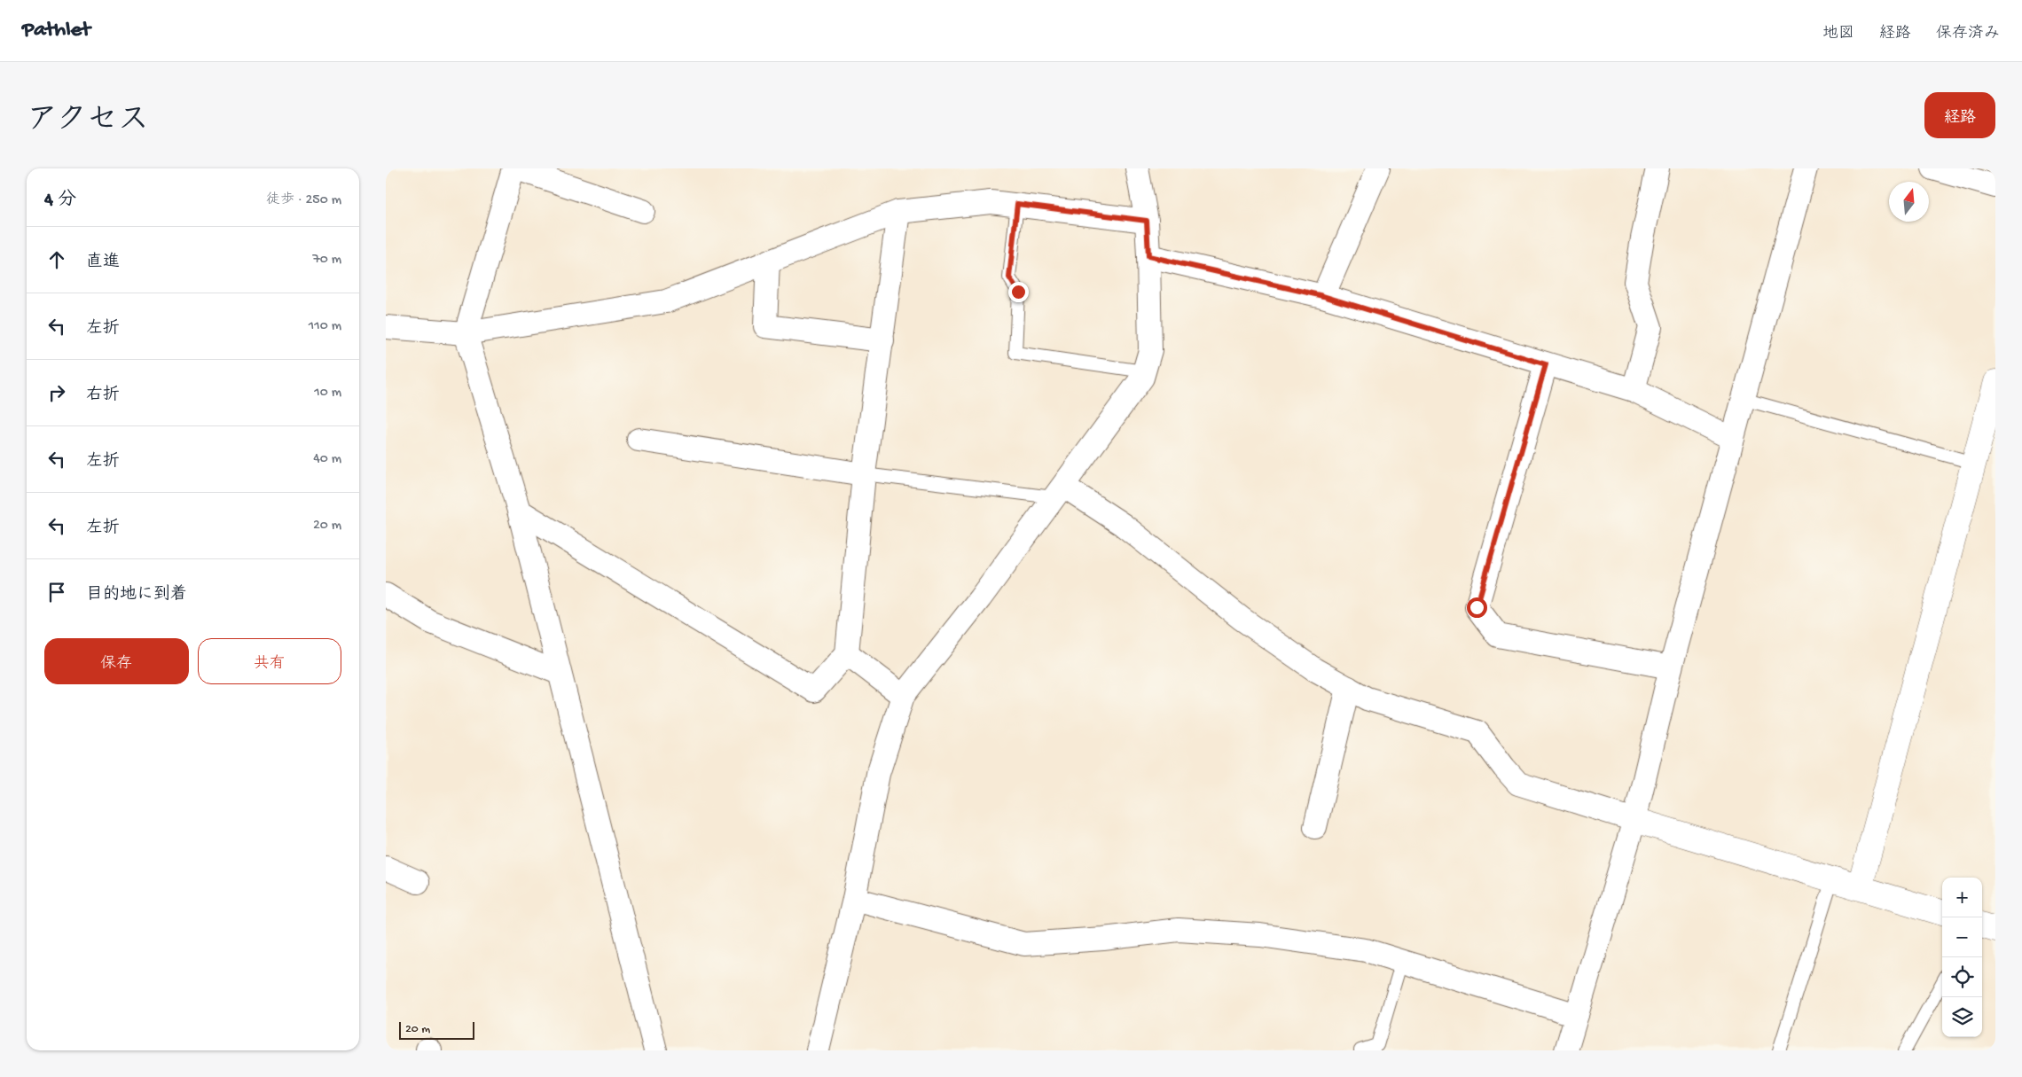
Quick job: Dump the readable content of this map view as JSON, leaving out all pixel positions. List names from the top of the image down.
{
  "scale_bar": "20 m",
  "north": "top",
  "page": {
    "header": "Pathlet",
    "nav": ["地図", "経路", "保存済み"],
    "title": "アクセス",
    "buttons": [
      "経路",
      ["保存", "共有"]
    ],
    "heading": ["4 分", "徒歩 · 250 m"],
    "list": [
      ["直進", "70 m"],
      ["左折", "110 m"],
      ["右折", "10 m"],
      ["左折", "40 m"],
      ["左折", "20 m"],
      "目的地に到着"
    ],
    "map_buttons": ["+", "−"],
    "scale": "20 m"
  }
}
